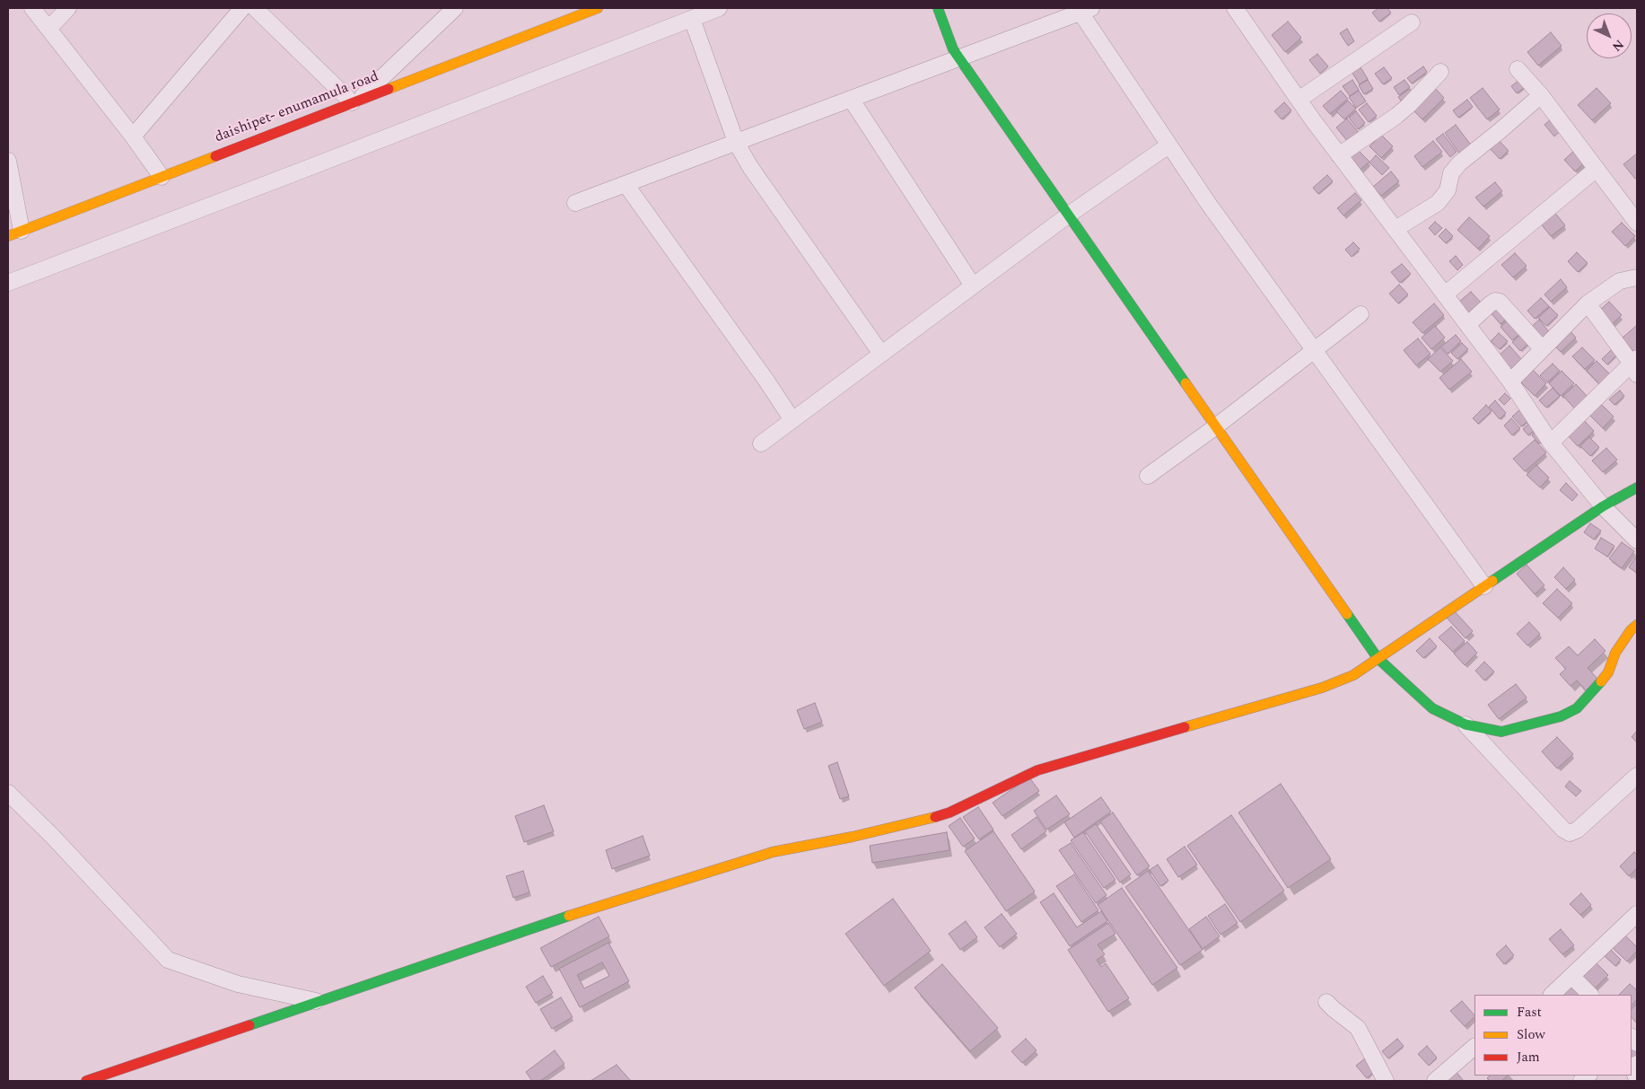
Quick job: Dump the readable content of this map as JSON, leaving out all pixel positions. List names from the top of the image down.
{
  "streets": {
    "street": ["daishipet- enumamula road"]
  },
  "legend": ["Fast", "Slow", "Jam"],
  "north": "bottom right"
}
